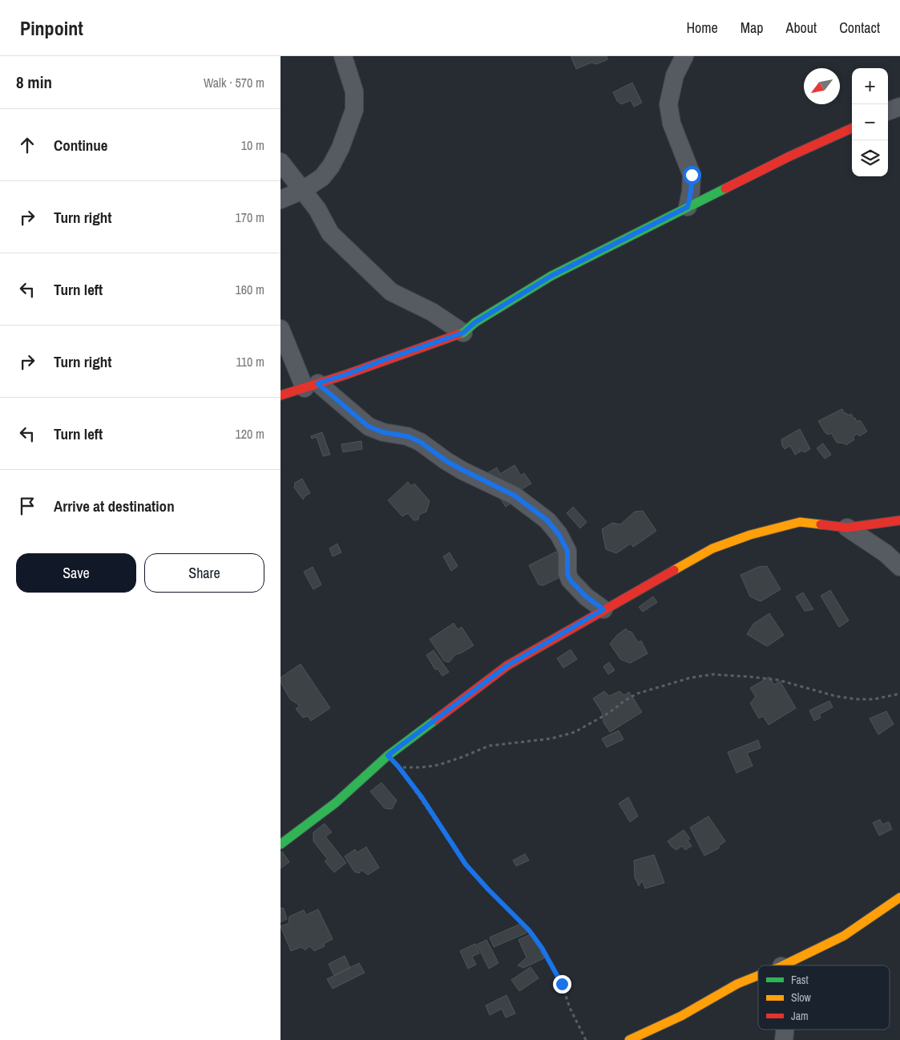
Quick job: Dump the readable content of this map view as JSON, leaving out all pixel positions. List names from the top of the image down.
{
  "legend": ["Fast", "Slow", "Jam"],
  "north": "bottom left",
  "page": {
    "header": "Pinpoint",
    "nav": [
      "Home",
      "Map",
      "About",
      "Contact"
    ],
    "heading": ["8 min", "Walk · 570 m"],
    "map_buttons": ["+", "−"],
    "list": [
      ["Continue", "10 m"],
      ["Turn right", "170 m"],
      ["Turn left", "160 m"],
      ["Turn right", "110 m"],
      ["Turn left", "120 m"],
      "Arrive at destination"
    ],
    "buttons": ["Save", "Share"]
  }
}
